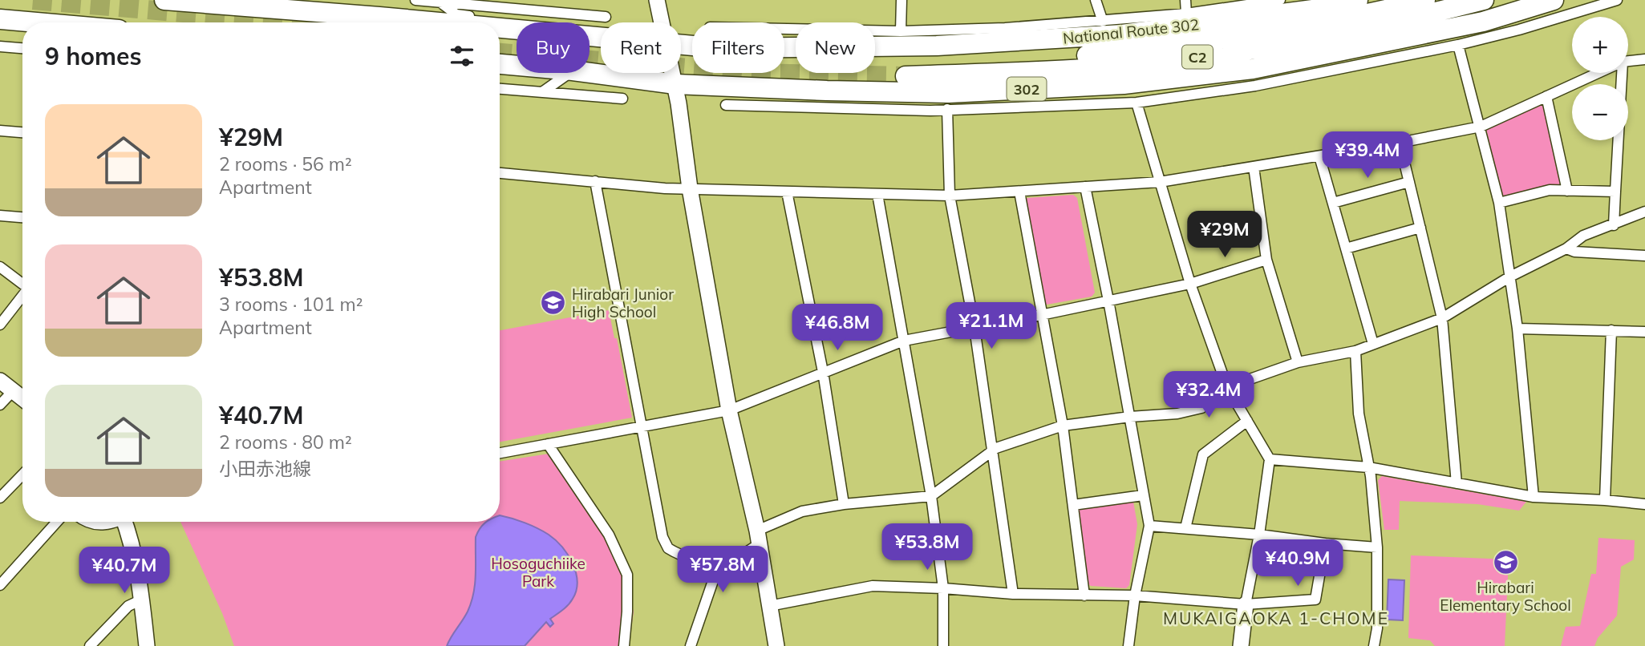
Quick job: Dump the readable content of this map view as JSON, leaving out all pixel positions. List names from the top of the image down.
{
  "streets": {
    "highway": ["National Route 302", "C2", "302"]
  },
  "districts": ["MUKAIGAOKA 1-CHOME"],
  "parks": ["Hosoguchiike Park"],
  "places": {
    "school or university": ["Hirabari Junior High School", "Hirabari Elementary School"]
  },
  "page": {
    "map_buttons": ["+", "−"],
    "chip": [
      "Buy",
      "Rent",
      "Filters",
      "New"
    ],
    "heading": "9 homes",
    "list": [
      {
        "name": "¥29M",
        "note": "2 rooms · 56 m² · Apartment"
      },
      {
        "name": "¥53.8M",
        "note": "3 rooms · 101 m² · Apartment"
      },
      {
        "name": "¥40.7M",
        "note": "2 rooms · 80 m² · 小田赤池線"
      }
    ],
    "price": [
      "¥39.4M",
      "¥29M",
      "¥21.1M",
      "¥46.8M",
      "¥32.4M",
      "¥53.8M",
      "¥40.9M",
      "¥57.8M",
      "¥40.7M"
    ]
  }
}
